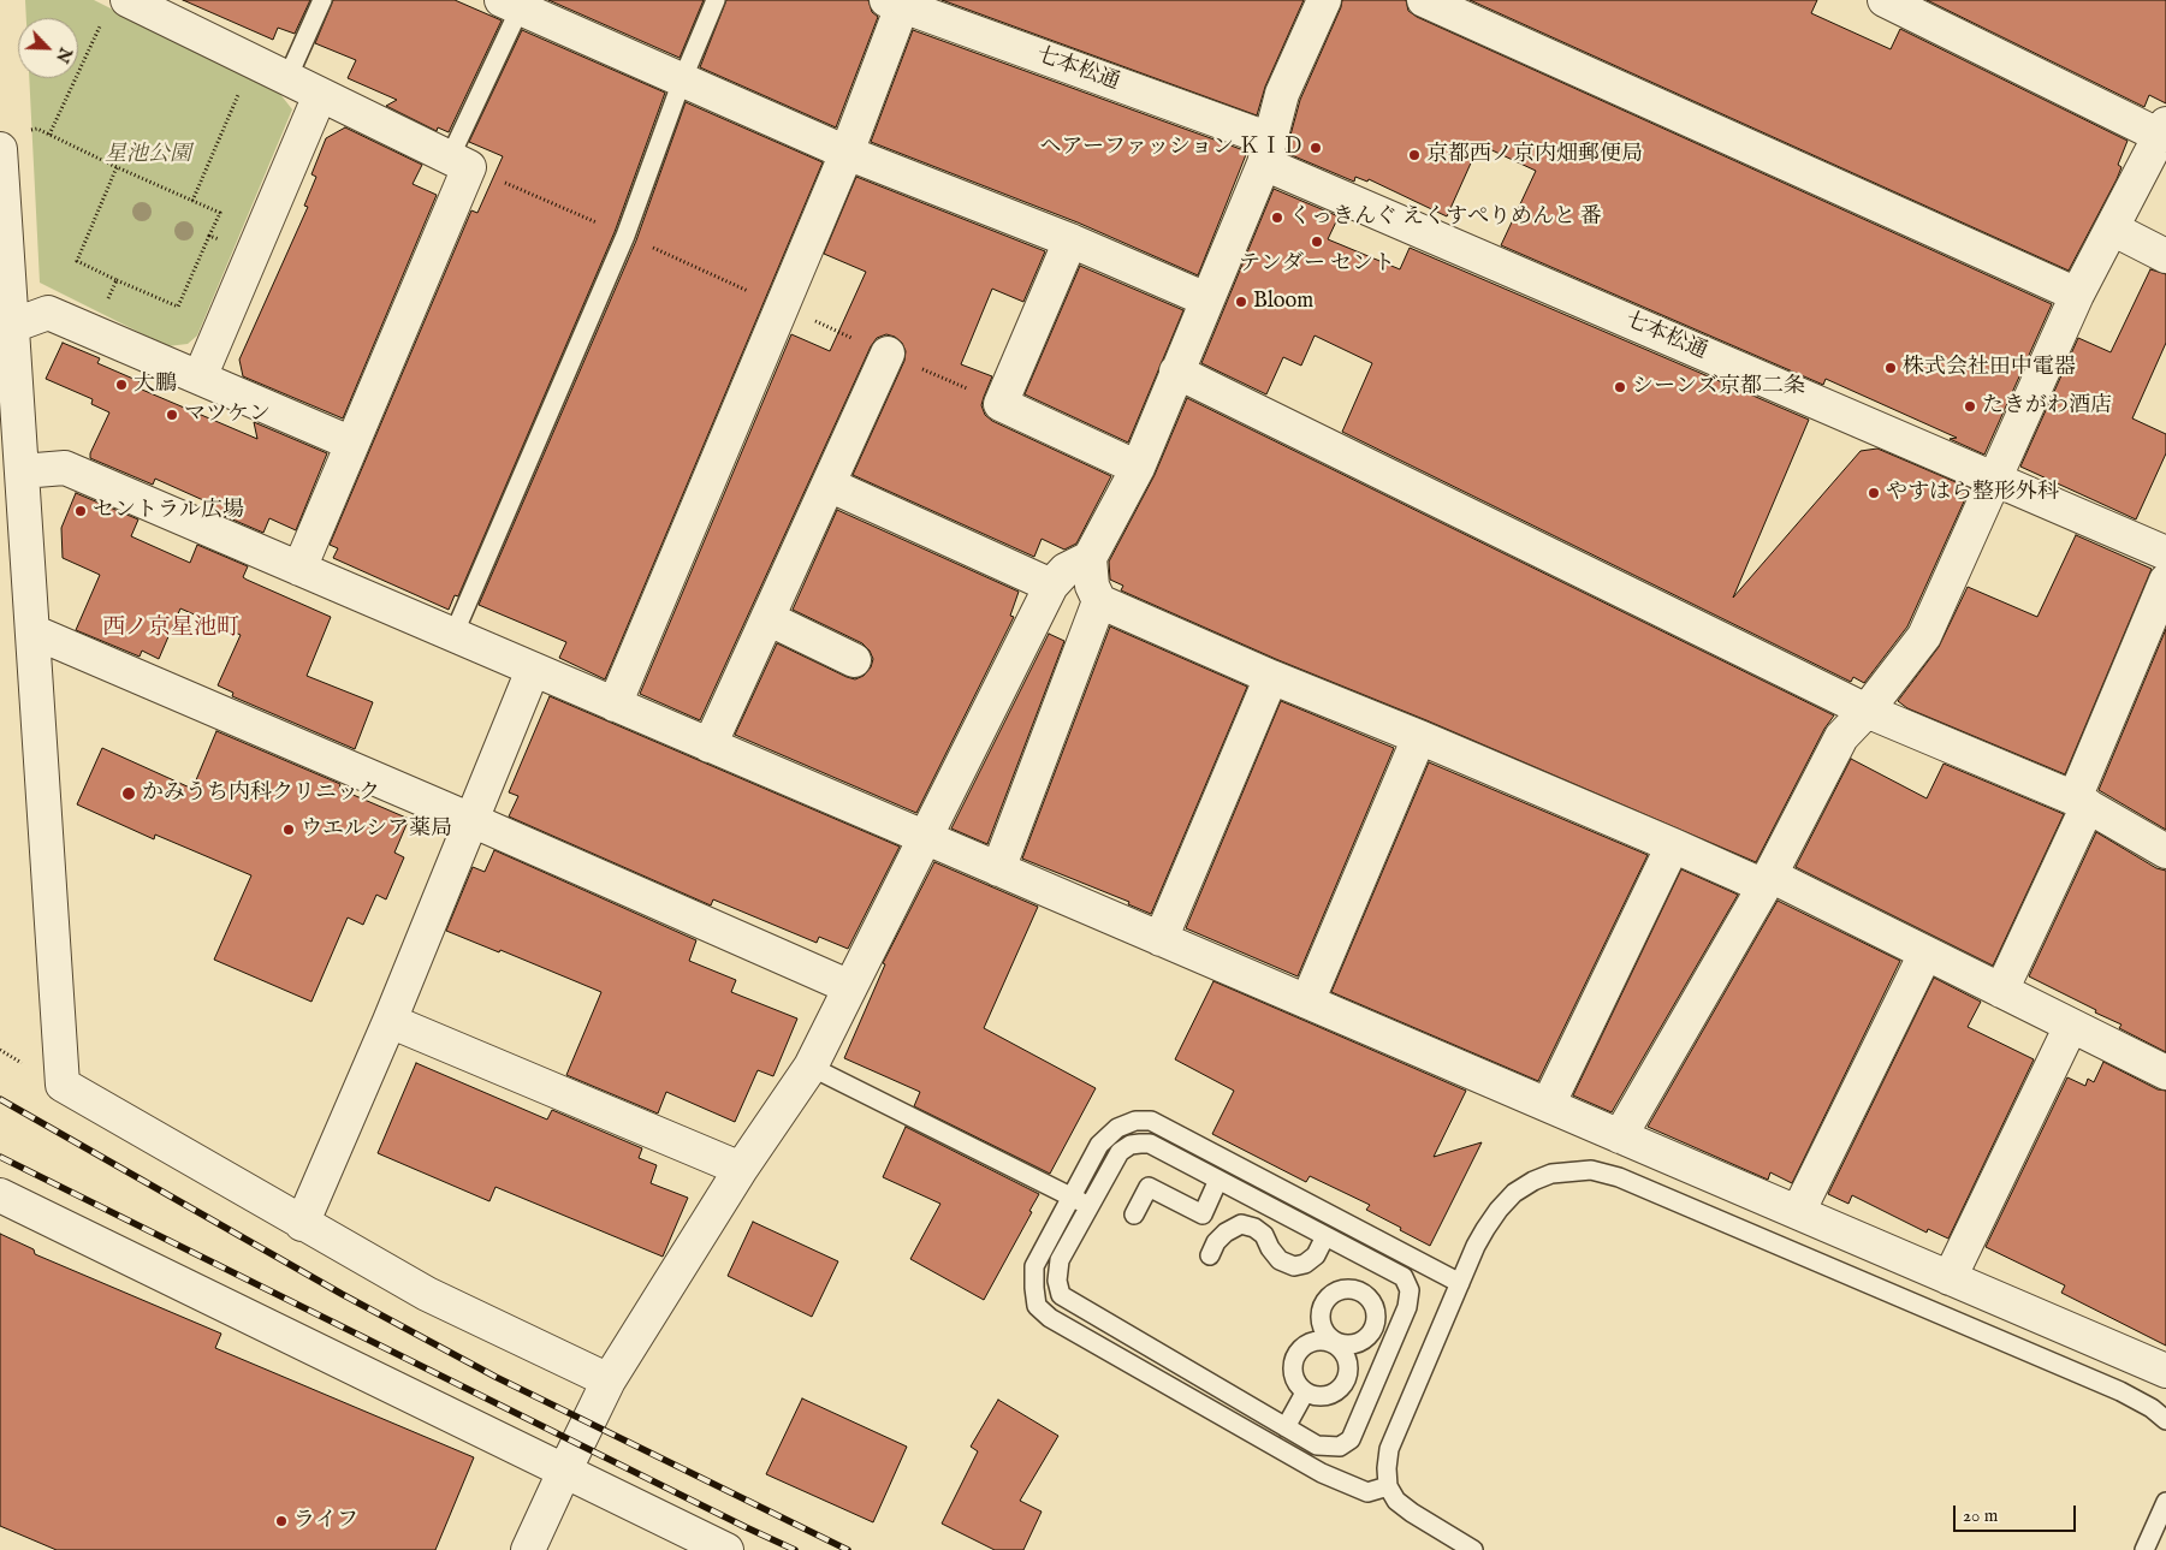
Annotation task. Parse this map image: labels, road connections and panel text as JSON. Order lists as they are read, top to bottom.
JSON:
{
  "streets": {
    "street": ["七本松通"]
  },
  "districts": ["西ノ京星池町"],
  "parks": ["星池公園"],
  "places": [
    "ヘアーファッション ＫＩＤ",
    "京都西ノ京内畑郵便局",
    "くっきんぐ えくすぺりめんと 番",
    "テンダー セント",
    "Bloom",
    "株式会社田中電器",
    "大鵬",
    "シーンズ京都二条",
    "たきがわ酒店",
    "マツケン",
    "やすはら整形外科",
    "セントラル広場",
    "かみうち内科クリニック",
    "ウエルシア薬局",
    "ライフ"
  ],
  "scale_bar": "20 m",
  "north": "bottom right"
}
